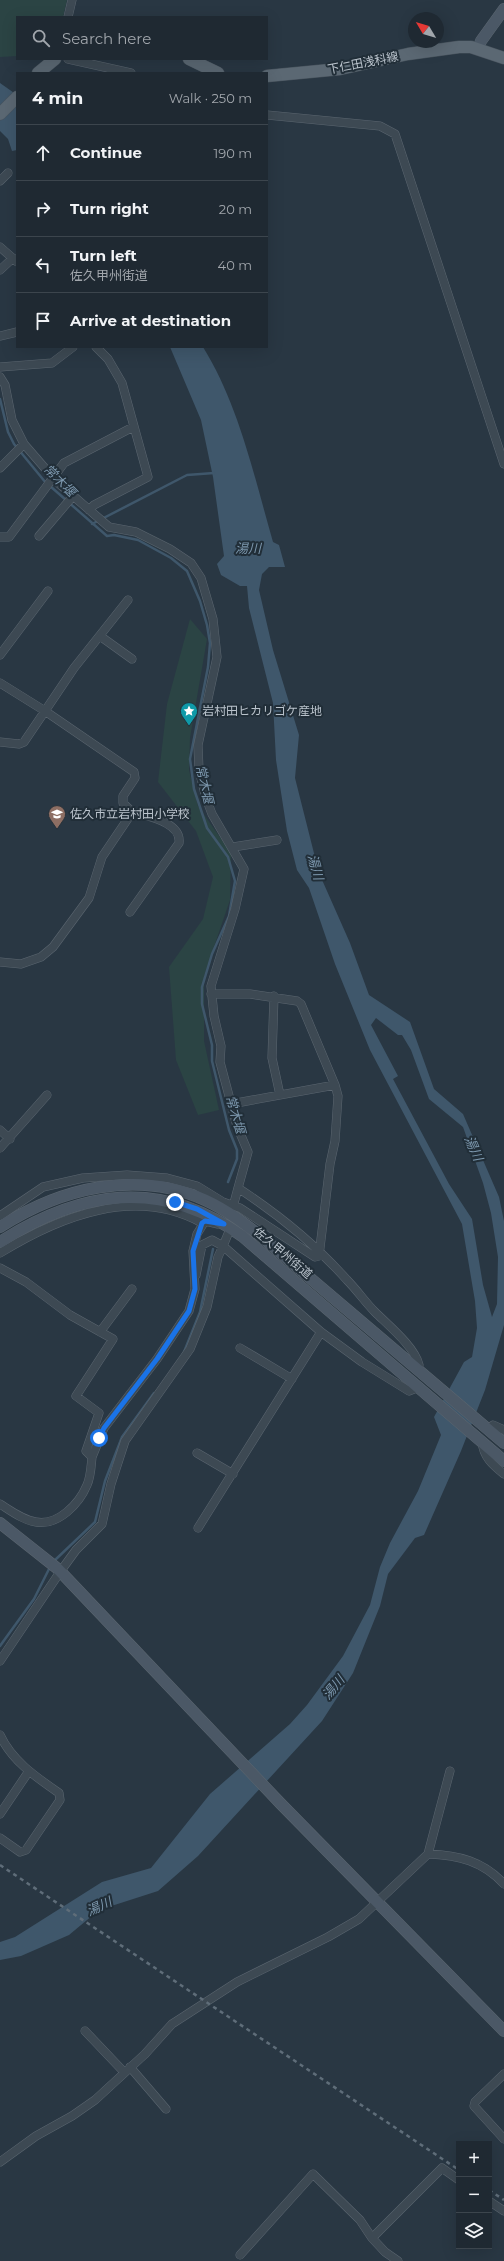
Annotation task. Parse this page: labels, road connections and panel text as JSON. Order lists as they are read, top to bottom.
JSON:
{
  "streets": {
    "main road": ["下仁田浅科線", "佐久甲州街道"]
  },
  "water": ["常木堰", "湯川"],
  "places": {
    "place": ["岩村田ヒカリゴケ産地"],
    "school or university": ["佐久市立岩村田小学校"]
  },
  "north": "top left",
  "page": {
    "search": "Search here",
    "heading": ["4 min", "Walk · 250 m"],
    "list": [
      ["Continue", "190 m"],
      ["Turn right", "20 m"],
      ["Turn left", "佐久甲州街道", "40 m"],
      "Arrive at destination"
    ],
    "map_buttons": ["+", "−"]
  }
}
